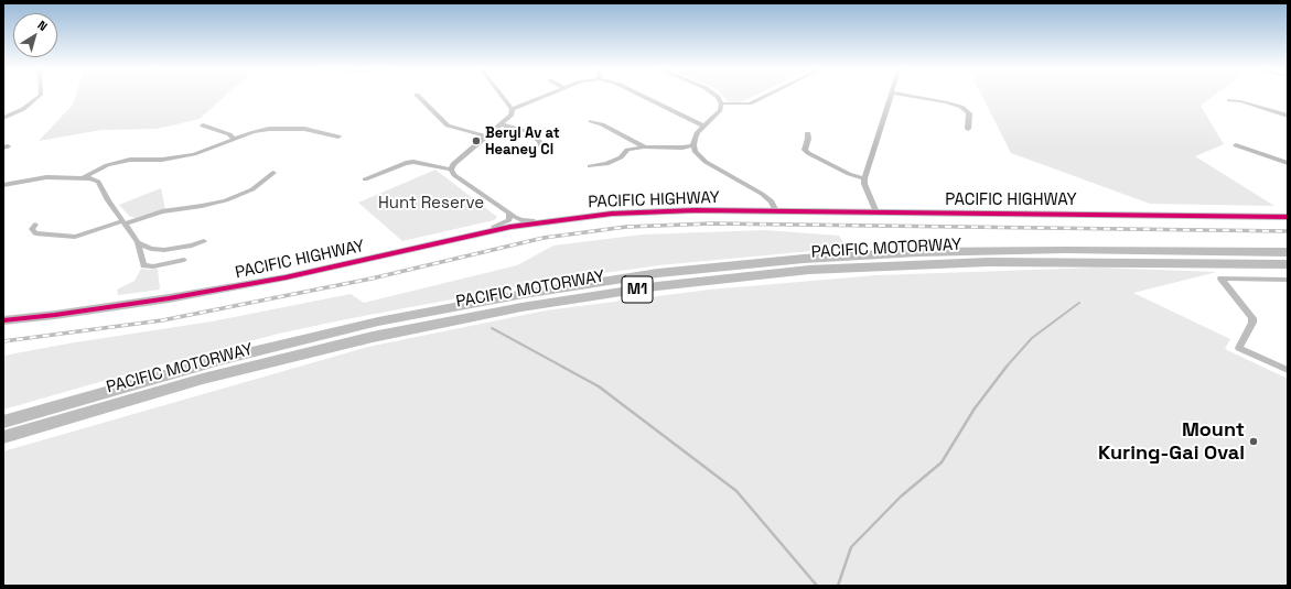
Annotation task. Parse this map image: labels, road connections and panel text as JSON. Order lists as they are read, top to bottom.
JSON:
{
  "streets": {
    "highway": ["PACIFIC MOTORWAY", "M1"],
    "main road": ["PACIFIC HIGHWAY"]
  },
  "parks": ["Hunt Reserve"],
  "places": ["Beryl Av at Heaney Cl", "Mount Kuring-Gai Oval"],
  "north": "top right"
}
